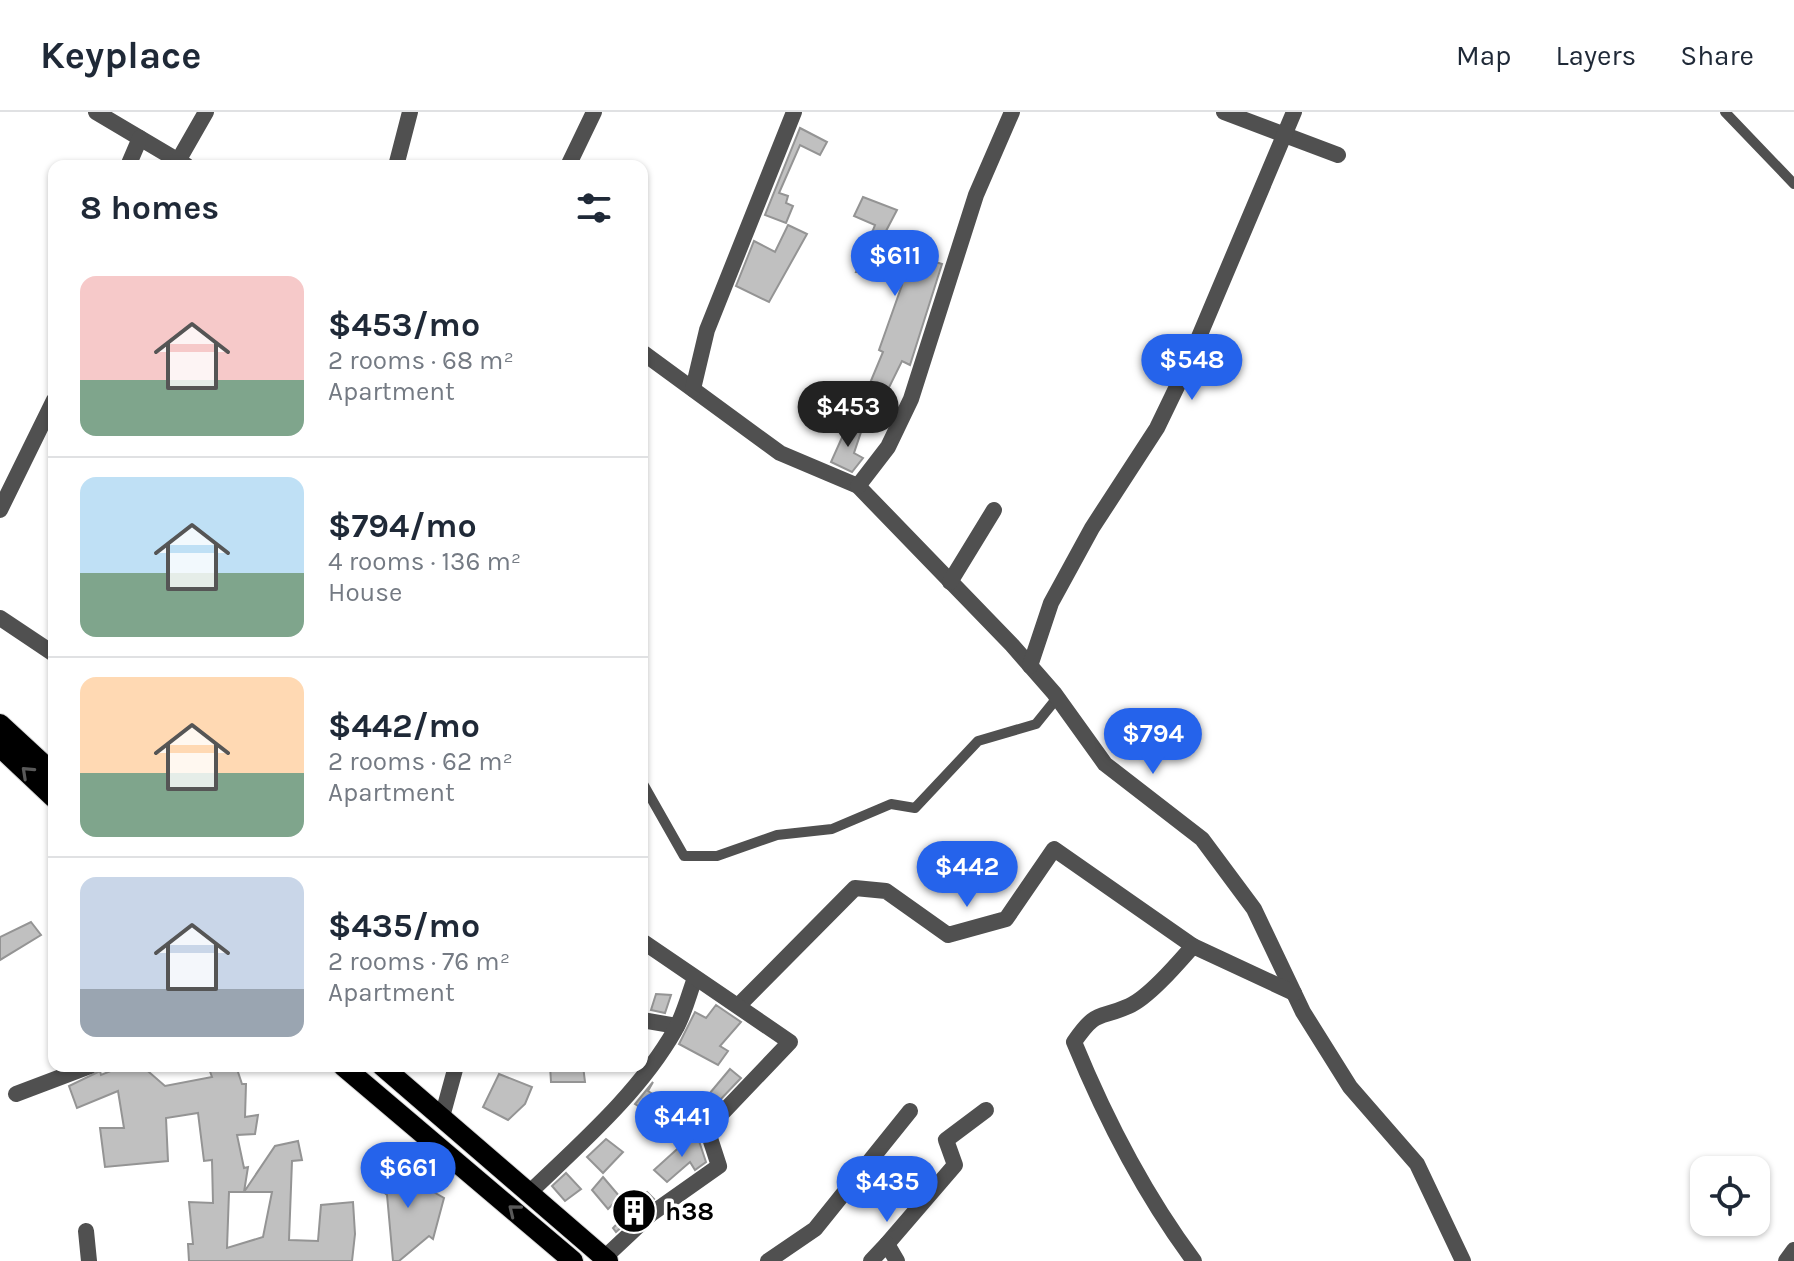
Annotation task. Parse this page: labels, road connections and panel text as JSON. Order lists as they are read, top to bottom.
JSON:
{
  "places": {
    "building": ["h38"]
  },
  "page": {
    "header": "Keyplace",
    "nav": ["Map", "Layers", "Share"],
    "heading": "8 homes",
    "price": [
      "$611",
      "$548",
      "$453",
      "$794",
      "$442",
      "$441",
      "$661",
      "$435"
    ],
    "list": [
      {
        "name": "$453/mo",
        "note": "2 rooms · 68 m² · Apartment"
      },
      {
        "name": "$794/mo",
        "note": "4 rooms · 136 m² · House"
      },
      {
        "name": "$442/mo",
        "note": "2 rooms · 62 m² · Apartment"
      },
      {
        "name": "$435/mo",
        "note": "2 rooms · 76 m² · Apartment"
      }
    ]
  }
}
